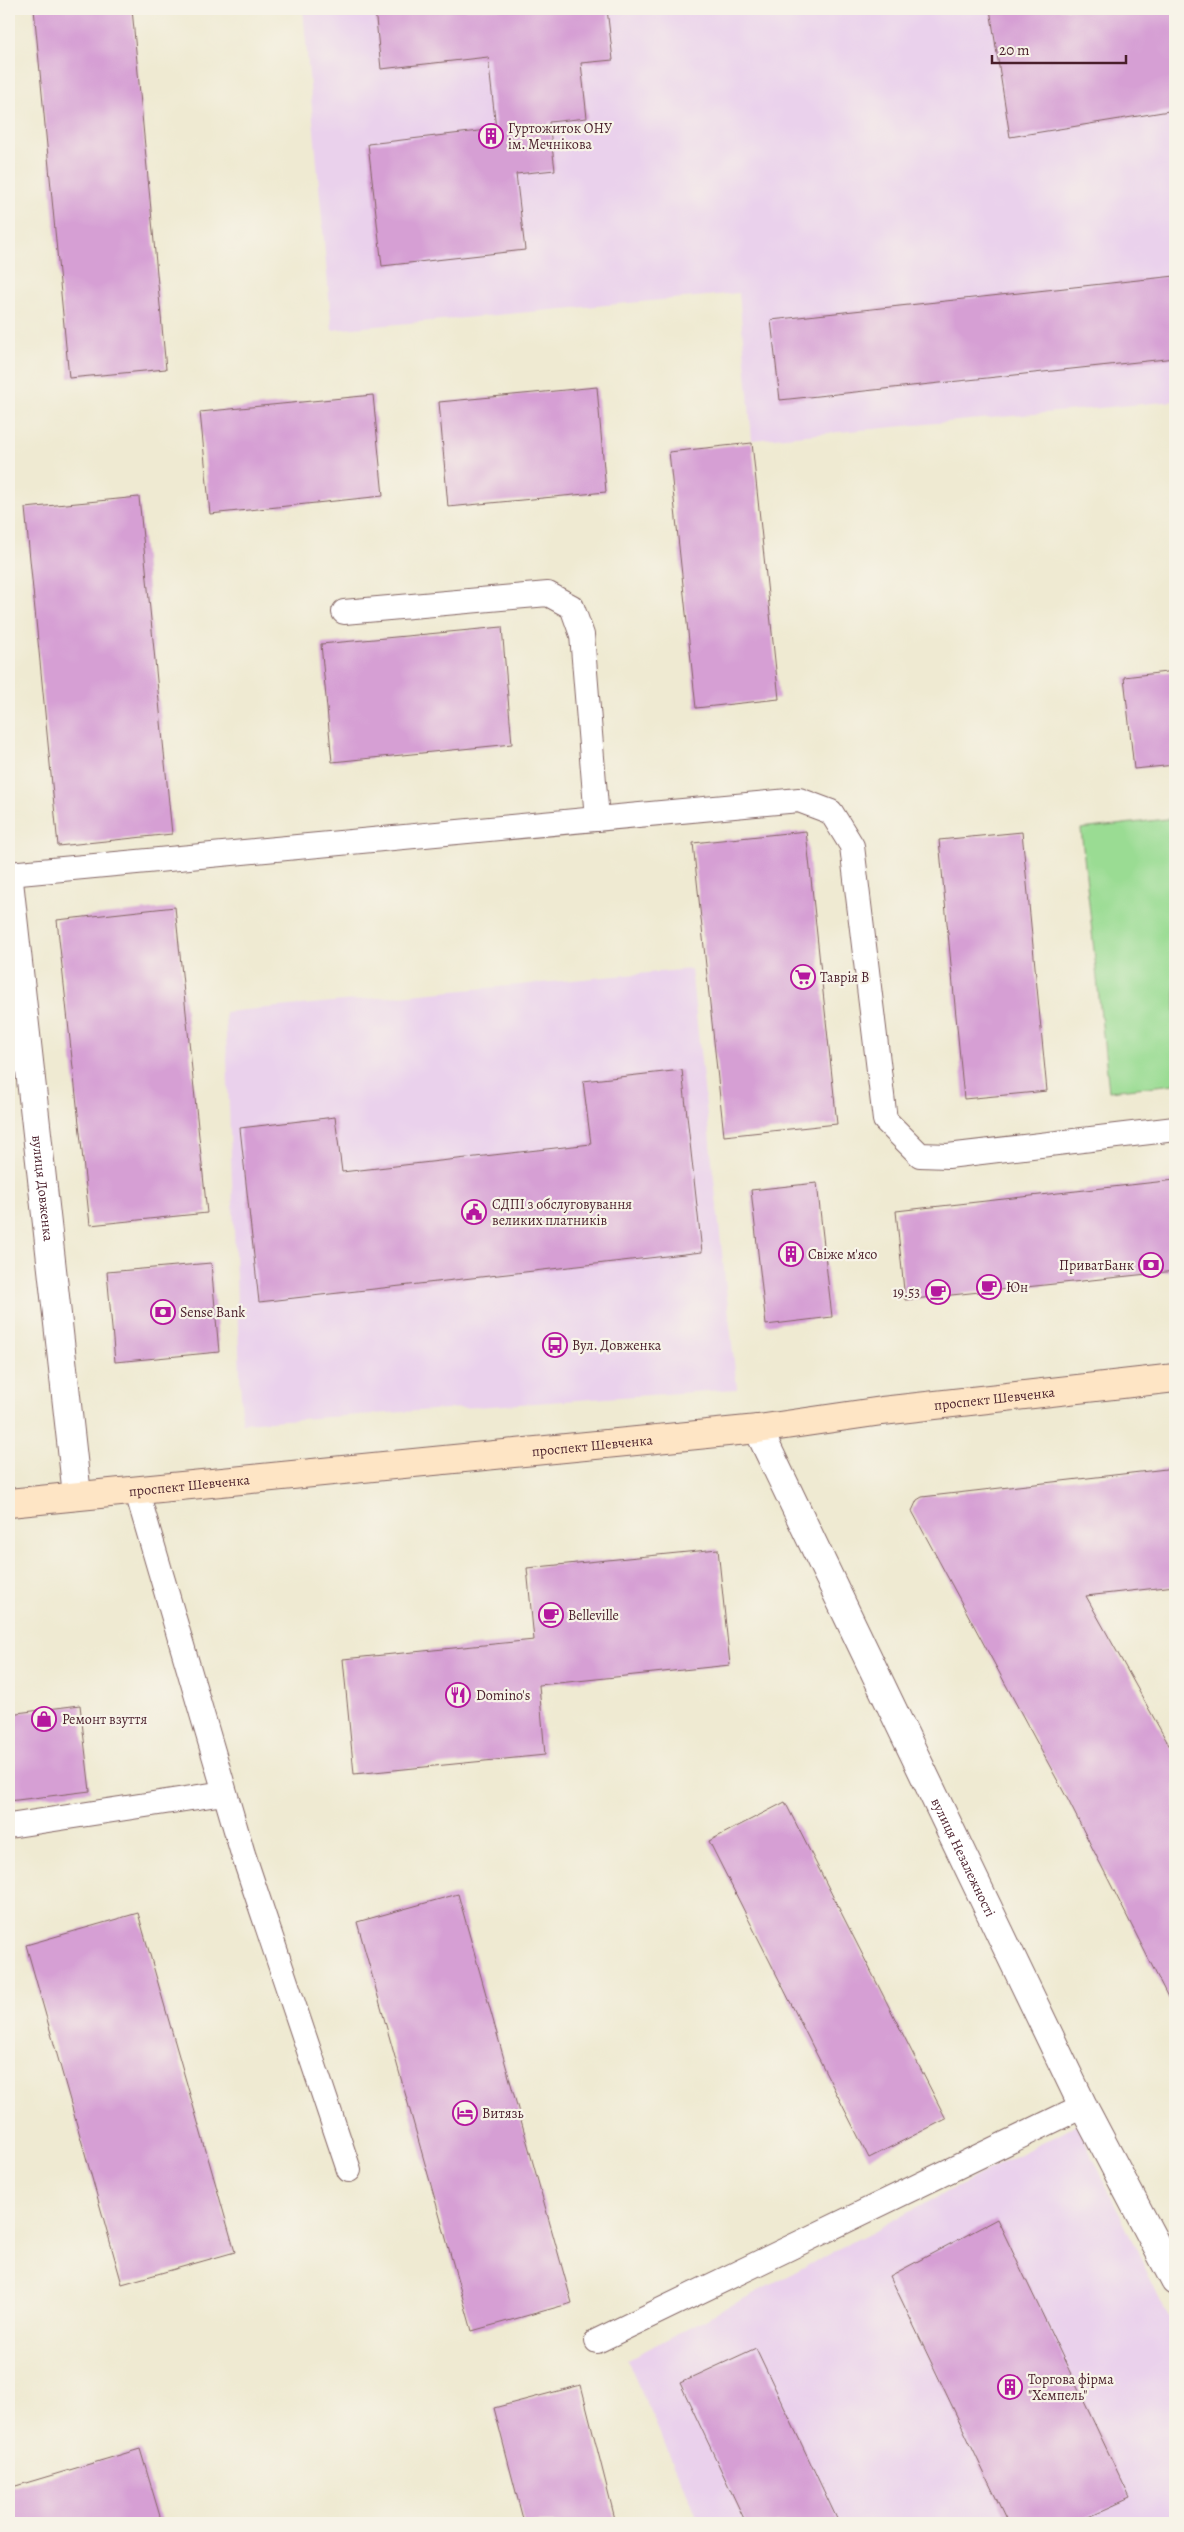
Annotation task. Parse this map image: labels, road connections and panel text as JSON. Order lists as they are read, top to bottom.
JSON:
{
  "streets": {
    "main road": ["проспект Шевченка"],
    "street": ["вулиця Довженка", "вулиця Незалежності"]
  },
  "crossings": [
    ["вулиця Довженка", "проспект Шевченка"],
    ["проспект Шевченка", "вулиця Незалежності"]
  ],
  "places": {
    "building": ["Гуртожиток ОНУ ім. Мечнікова", "Свіже м'ясо", "Торгова фірма \"Хемпель\""],
    "supermarket": ["Таврія В"],
    "public building": ["СДПІ з обслуговування великих платників"],
    "bank": ["ПриватБанк", "Sense Bank"],
    "cafe": ["Юн", "19.53", "Belleville"],
    "bus stop": ["Вул. Довженка"],
    "restaurant": ["Domino's"],
    "shop": ["Ремонт взуття"],
    "hotel": ["Витязь"]
  },
  "scale_bar": "20 m"
}
